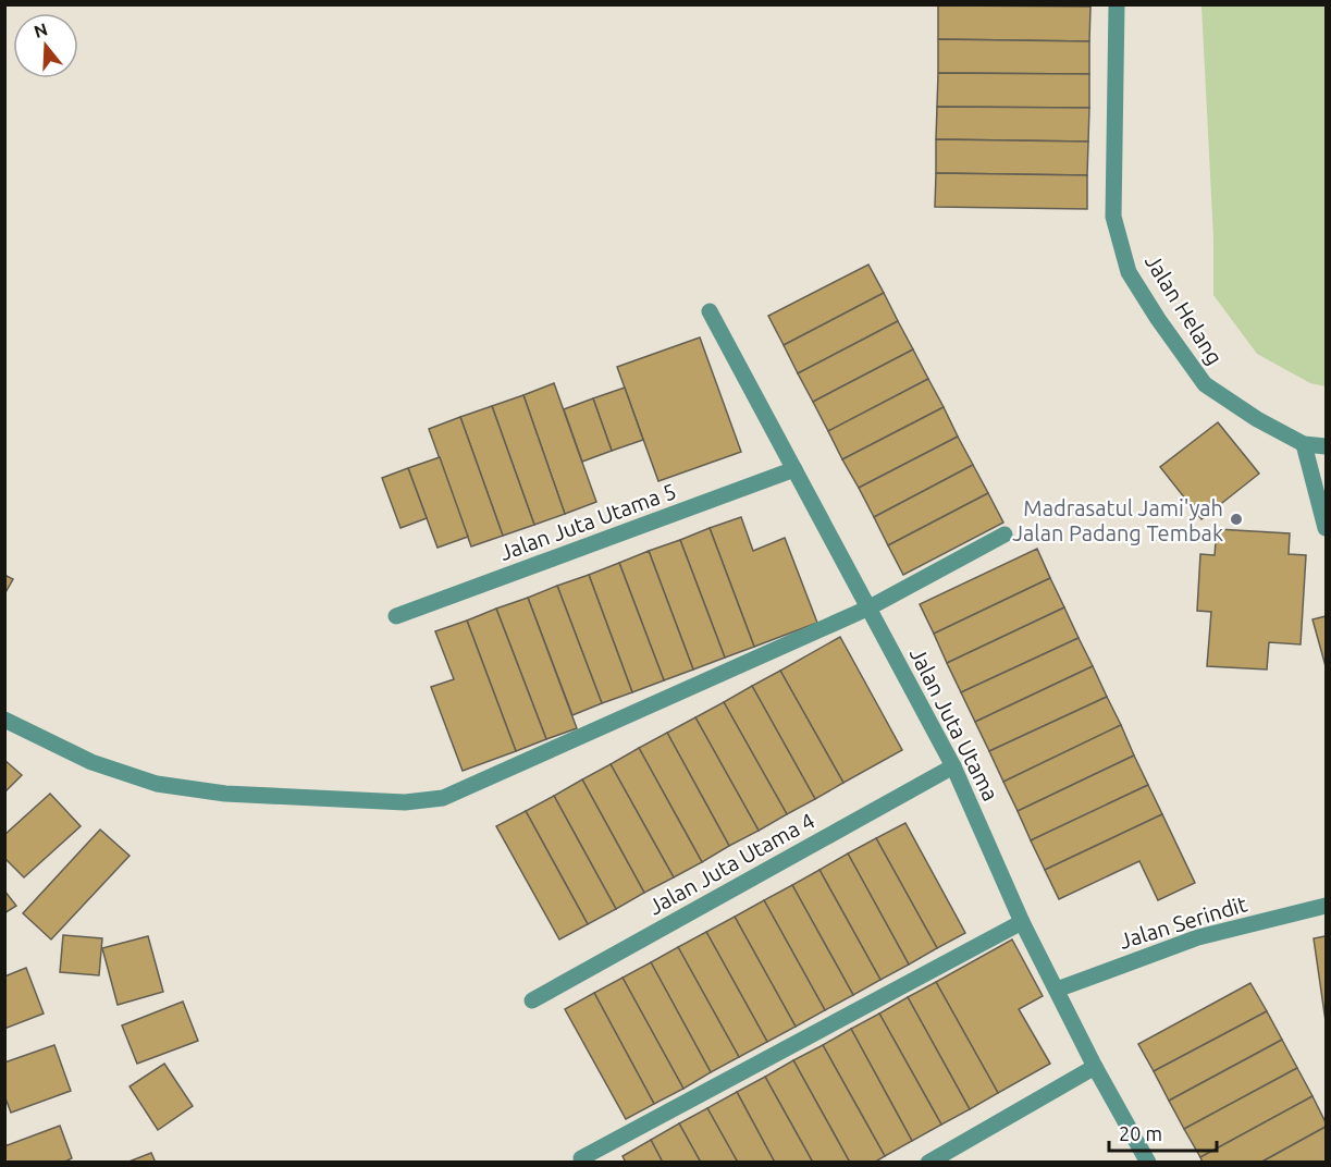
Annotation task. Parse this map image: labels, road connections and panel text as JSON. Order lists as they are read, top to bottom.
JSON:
{
  "streets": {
    "street": [
      "Jalan Helang",
      "Jalan Juta Utama 5",
      "Jalan Juta Utama",
      "Jalan Juta Utama 4",
      "Jalan Serindit"
    ]
  },
  "crossings": [
    ["Jalan Juta Utama 5", "Jalan Juta Utama"],
    ["Jalan Juta Utama", "Jalan Juta Utama 4"],
    ["Jalan Juta Utama", "Jalan Serindit"]
  ],
  "places": ["Madrasatul Jami'yah Jalan Padang Tembak"],
  "scale_bar": "20 m",
  "north": "top"
}
